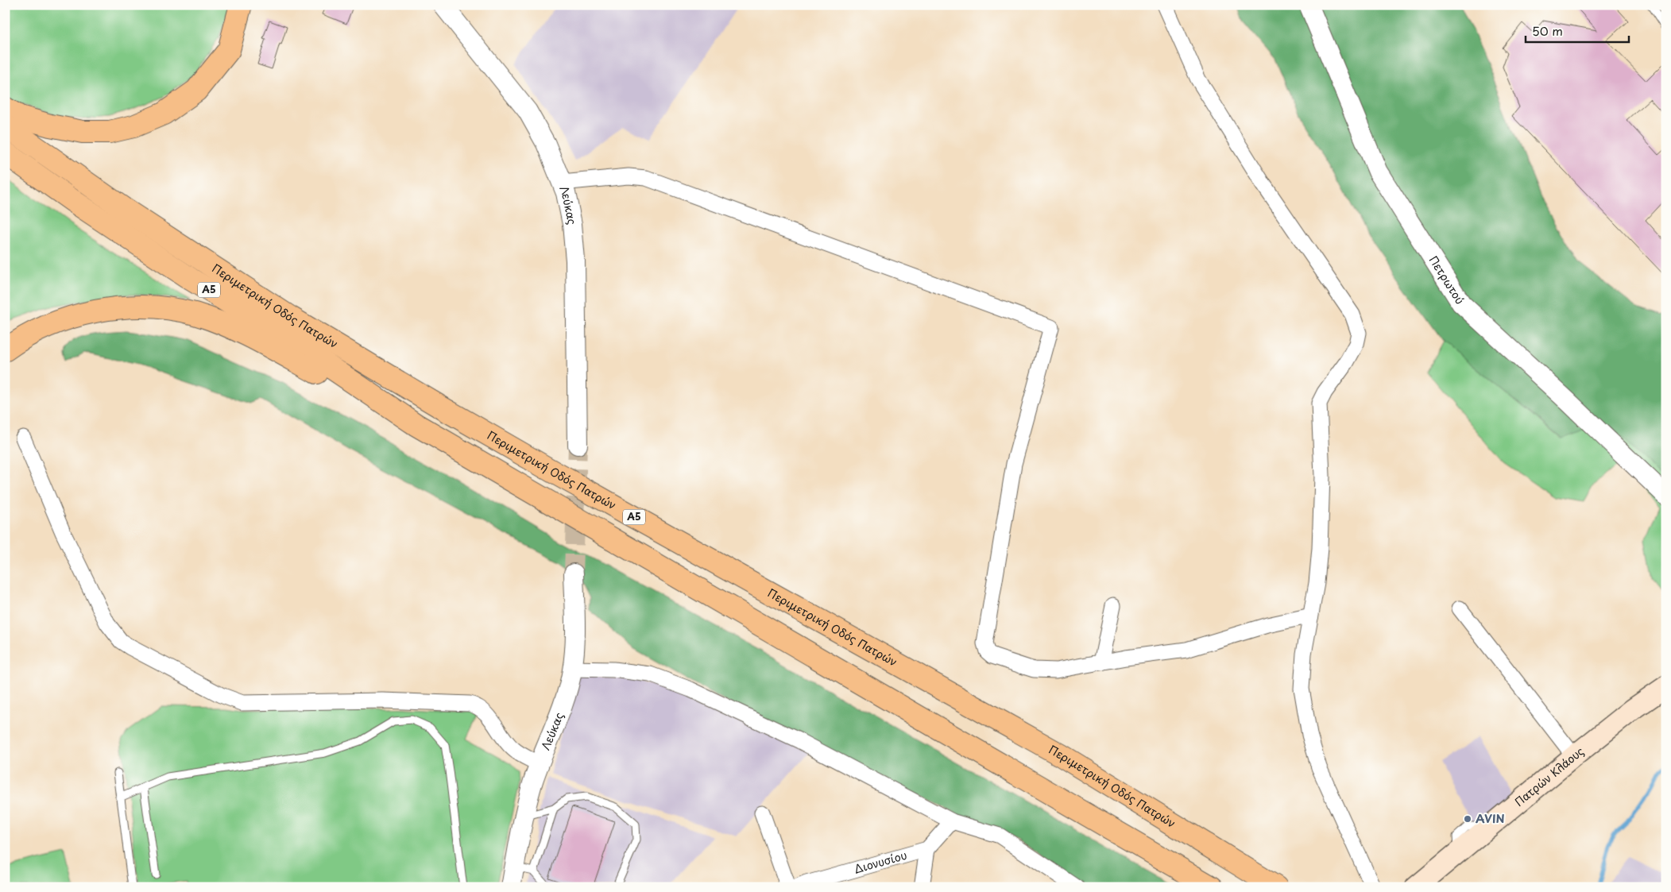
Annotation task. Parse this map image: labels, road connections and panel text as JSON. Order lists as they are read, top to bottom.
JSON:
{
  "streets": {
    "highway": ["Α5", "Περιμετρική Οδός Πατρών"],
    "main road": ["Πατρών Κλάους"],
    "street": ["Λεύκας", "Πετρωτού", "Διονυσίου"]
  },
  "places": ["AVIN"],
  "scale_bar": "50 m"
}
